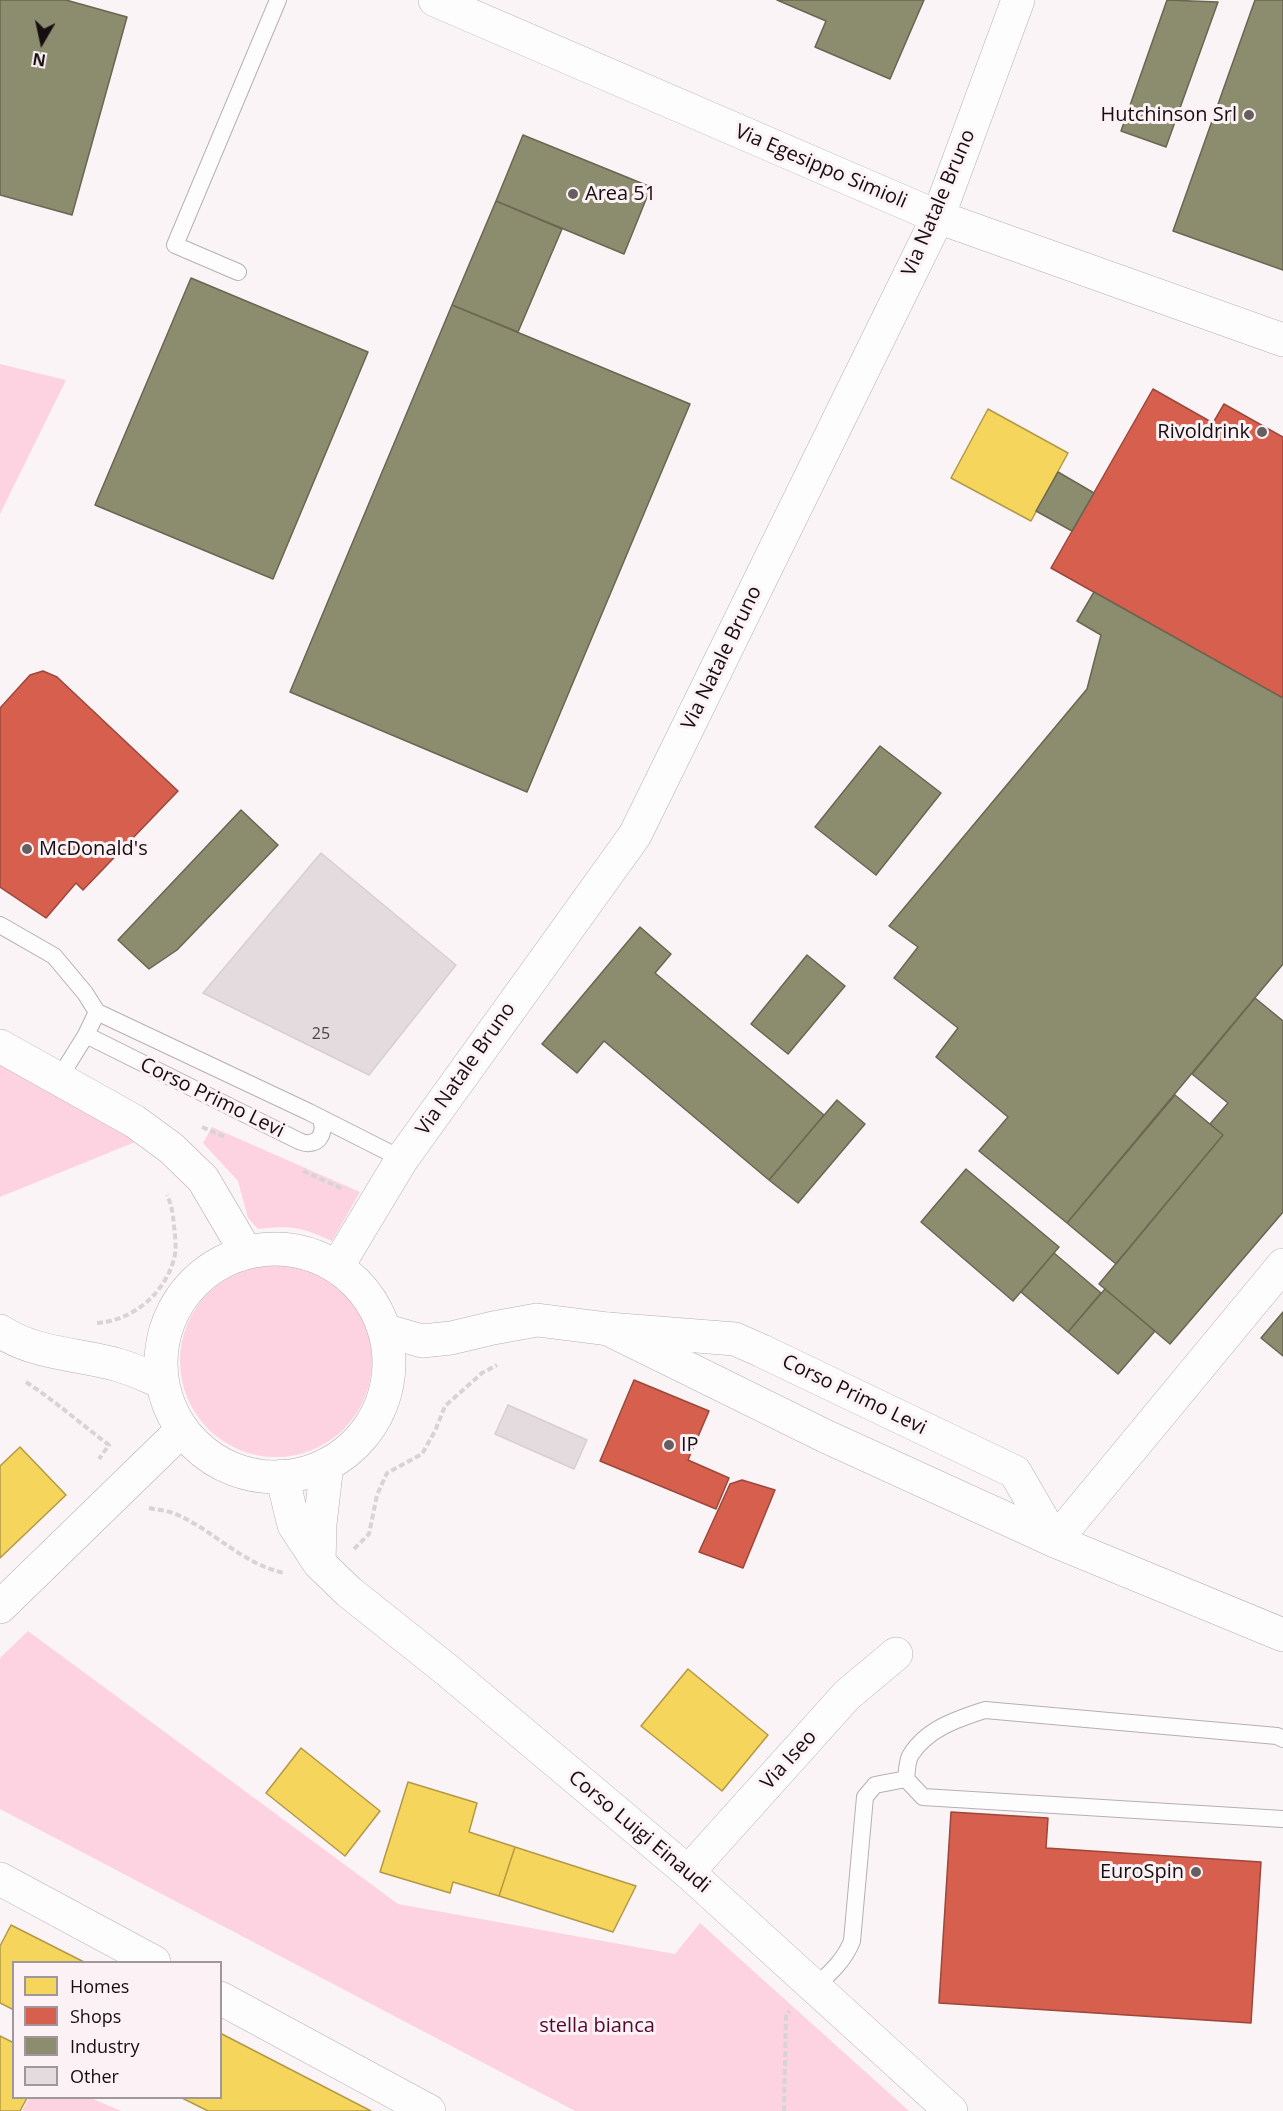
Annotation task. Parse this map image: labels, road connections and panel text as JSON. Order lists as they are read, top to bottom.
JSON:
{
  "streets": {
    "street": [
      "Via Egesippo Simioli",
      "Via Natale Bruno",
      "Corso Primo Levi",
      "Via Iseo",
      "Corso Luigi Einaudi"
    ]
  },
  "crossings": [
    ["Via Egesippo Simioli", "Via Natale Bruno"],
    ["Via Natale Bruno", "Corso Primo Levi"],
    ["Via Iseo", "Corso Luigi Einaudi"]
  ],
  "parks": ["stella bianca"],
  "places": [
    "Hutchinson Srl",
    "Area 51",
    "Rivoldrink",
    "McDonald's",
    "IP",
    "EuroSpin"
  ],
  "house_numbers": ["25"],
  "legend": [
    "Homes",
    "Shops",
    "Industry",
    "Other"
  ],
  "north": "bottom"
}
